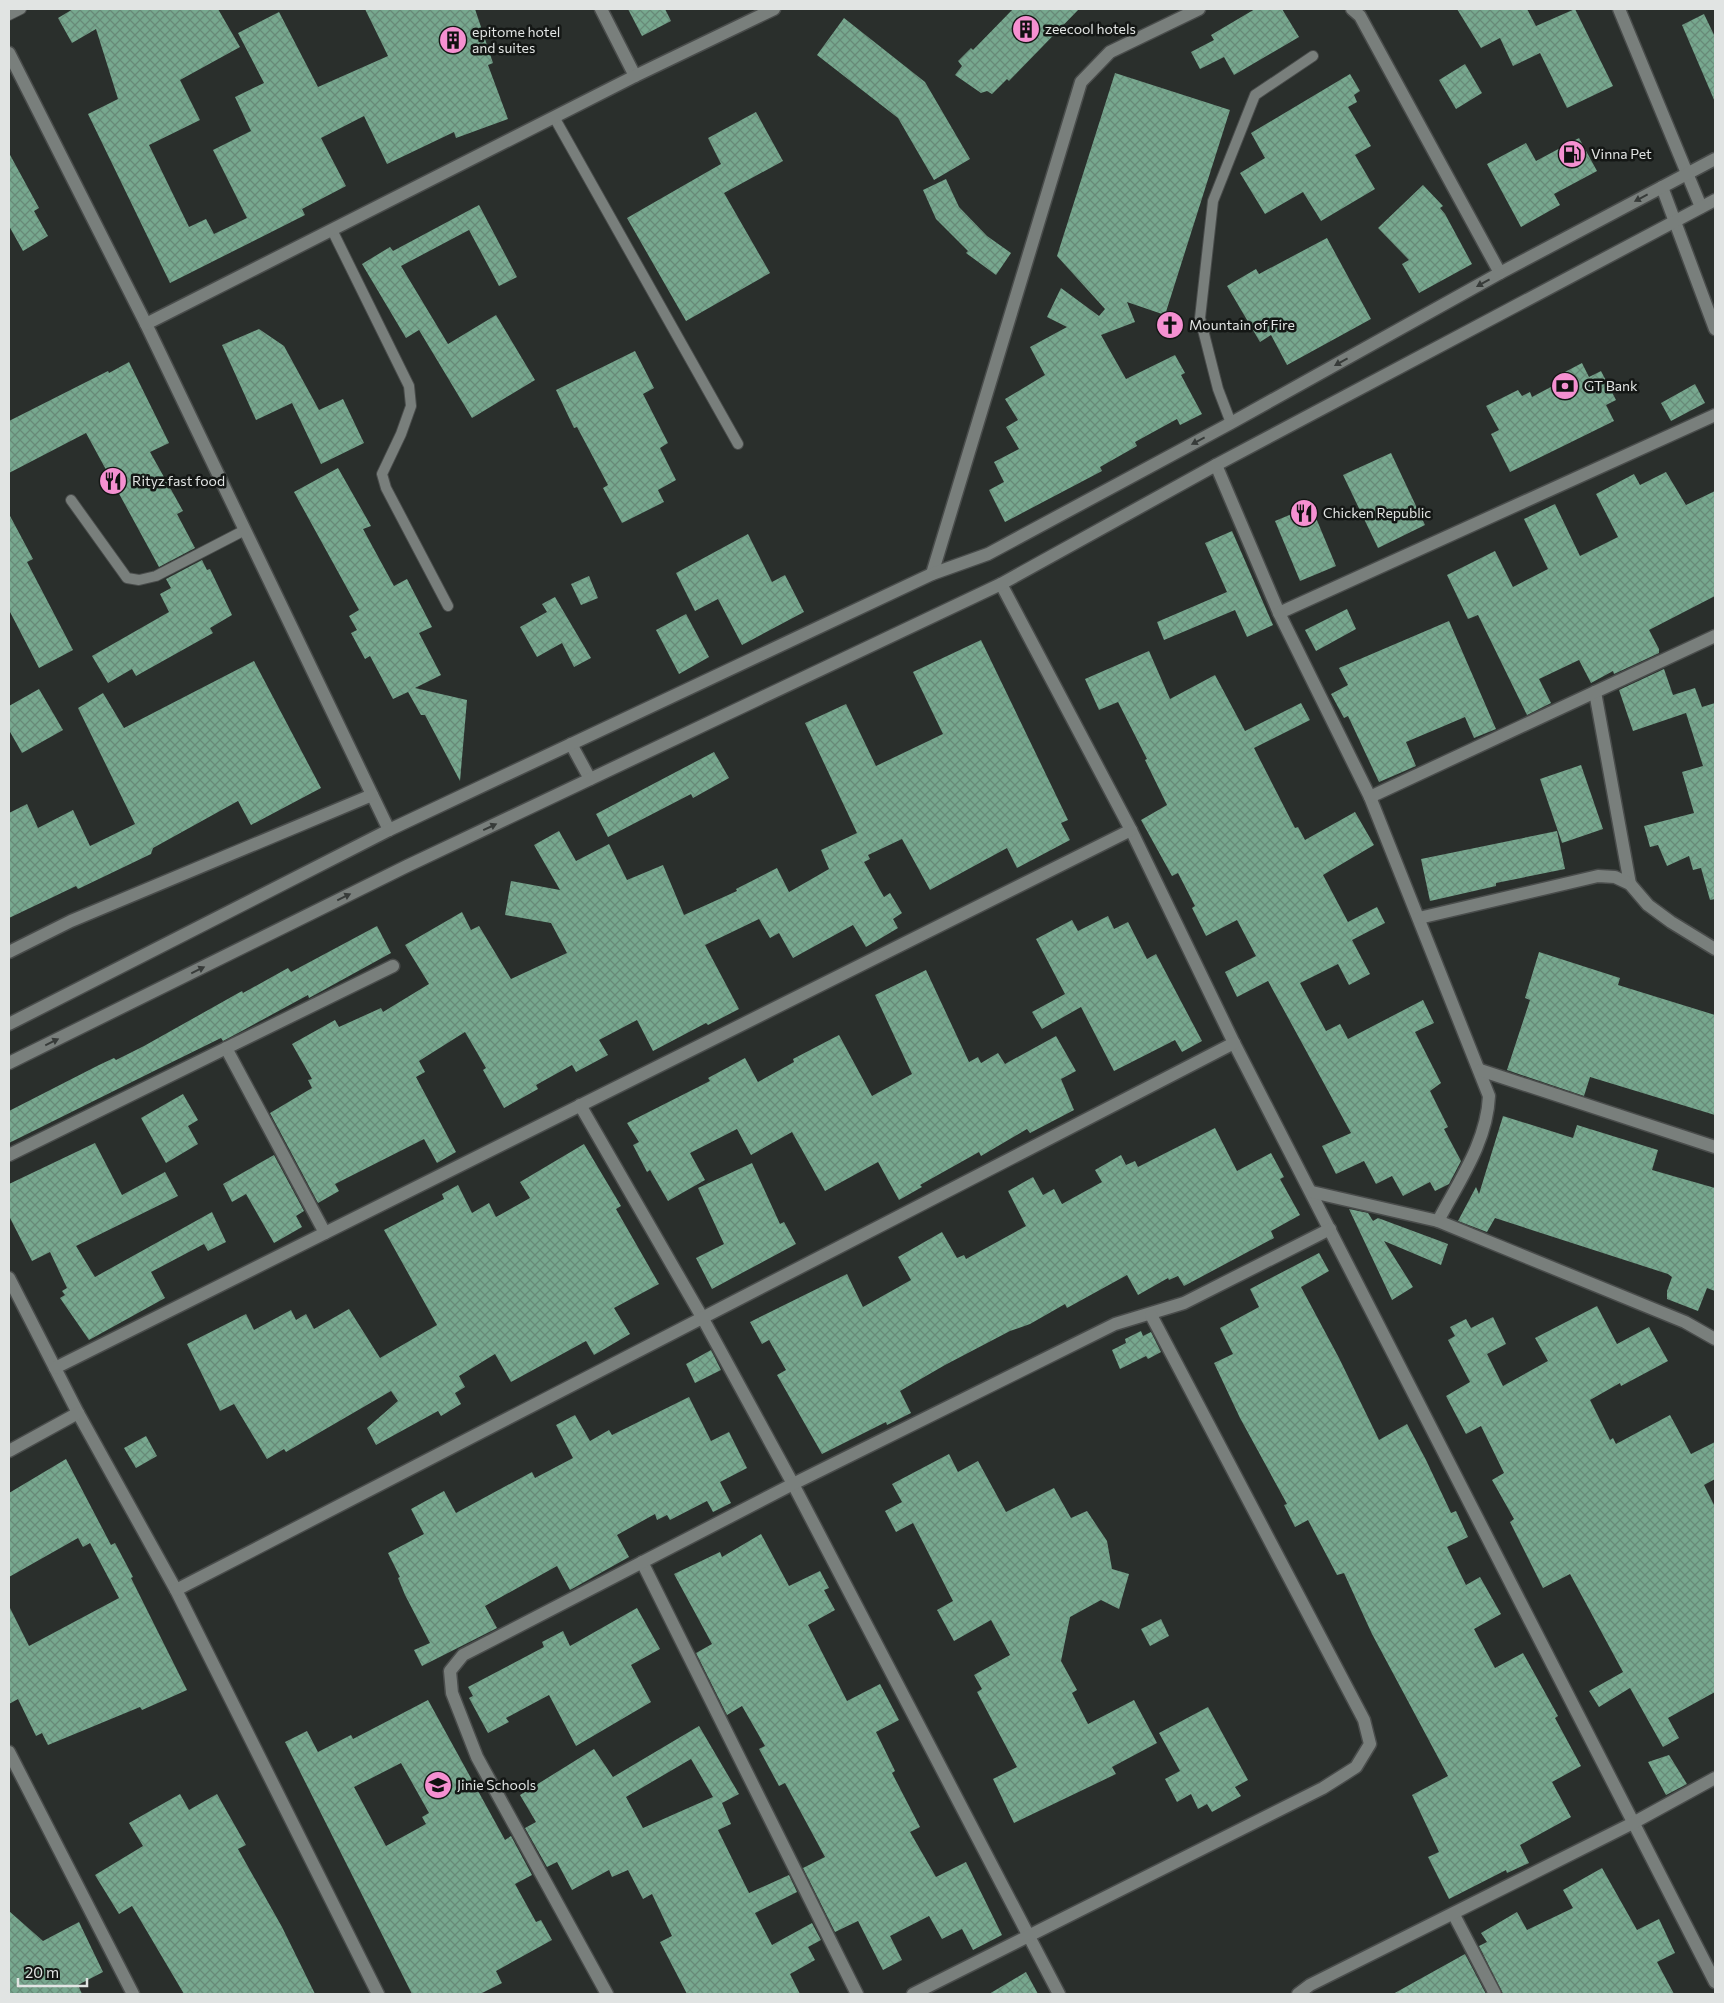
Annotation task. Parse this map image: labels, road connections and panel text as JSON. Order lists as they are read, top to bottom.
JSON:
{
  "places": {
    "building": ["zeecool hotels", "epitome hotel and suites"],
    "fuel station": ["Vinna Pet"],
    "church": ["Mountain of Fire"],
    "bank": ["GT Bank"],
    "restaurant": ["Rityz fast food", "Chicken Republic"],
    "school or university": ["Jinie Schools"]
  },
  "scale_bar": "20 m"
}
